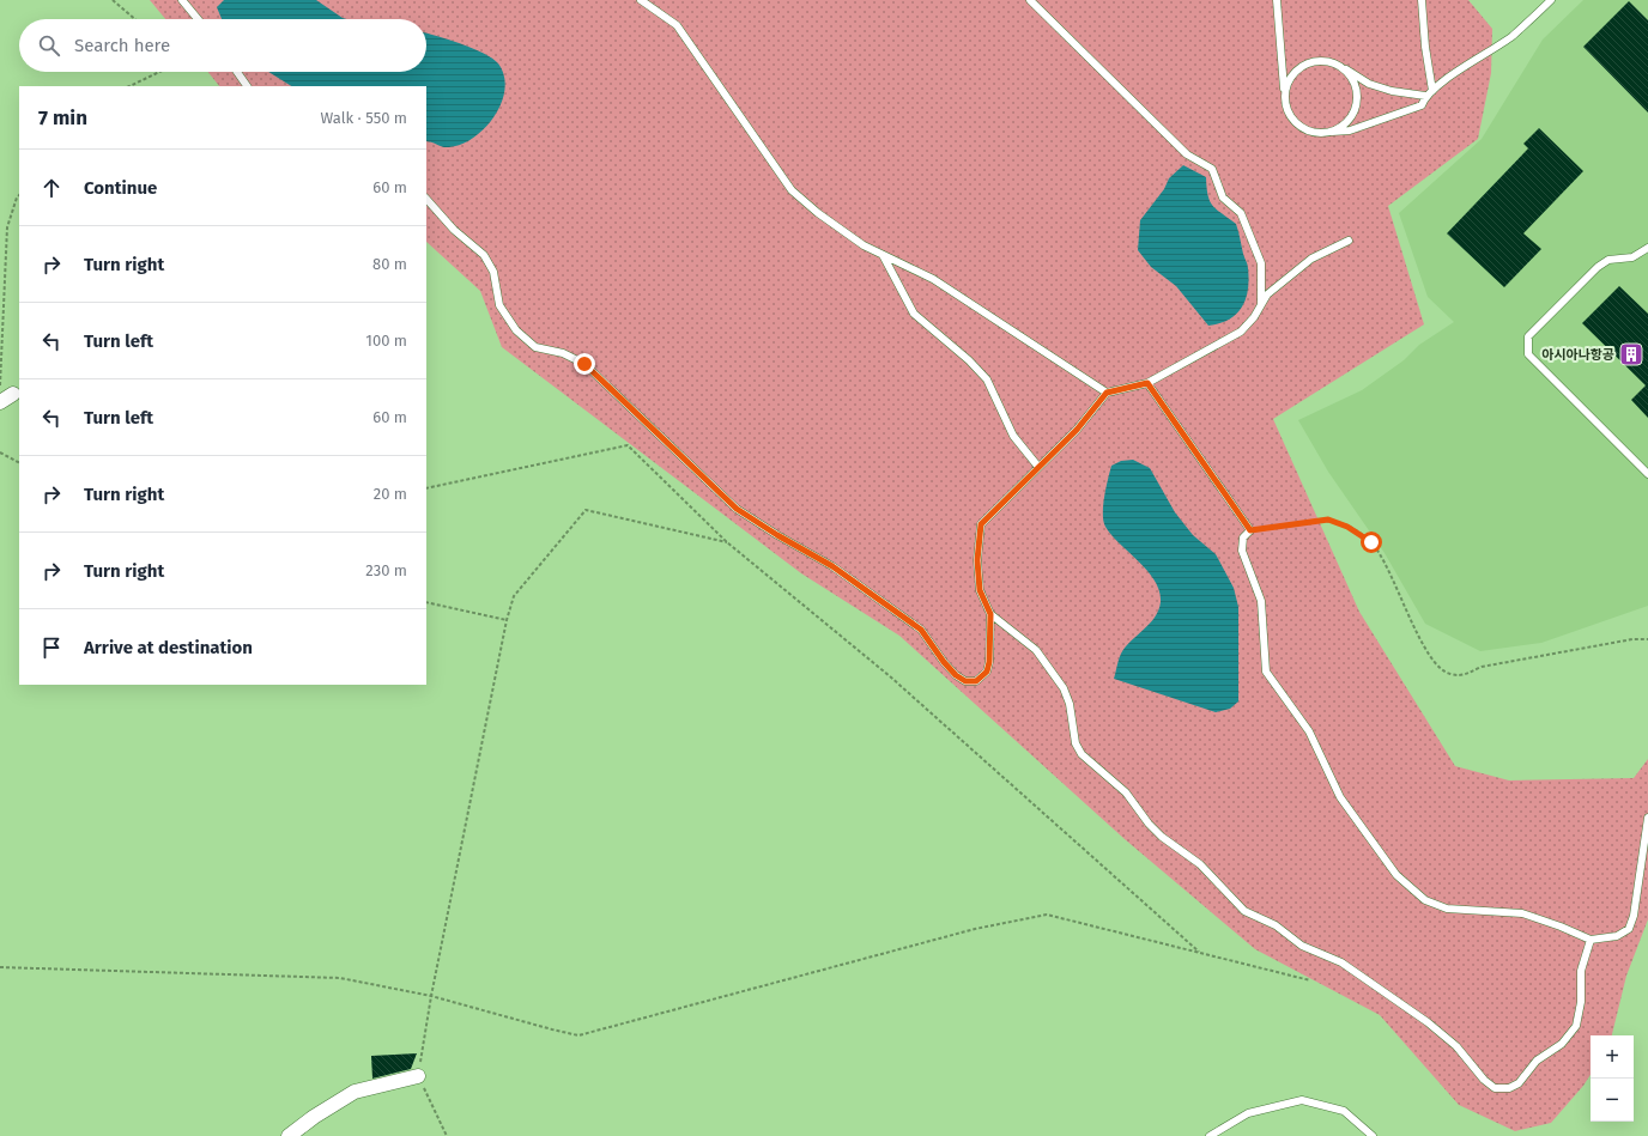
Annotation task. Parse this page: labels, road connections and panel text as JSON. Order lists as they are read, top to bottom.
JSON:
{
  "places": {
    "building": ["아시아나항공"]
  },
  "page": {
    "search": "Search here",
    "heading": ["7 min", "Walk · 550 m"],
    "list": [
      ["Continue", "60 m"],
      ["Turn right", "80 m"],
      ["Turn left", "100 m"],
      ["Turn left", "60 m"],
      ["Turn right", "20 m"],
      ["Turn right", "230 m"],
      "Arrive at destination"
    ],
    "map_buttons": ["+", "−"]
  }
}
